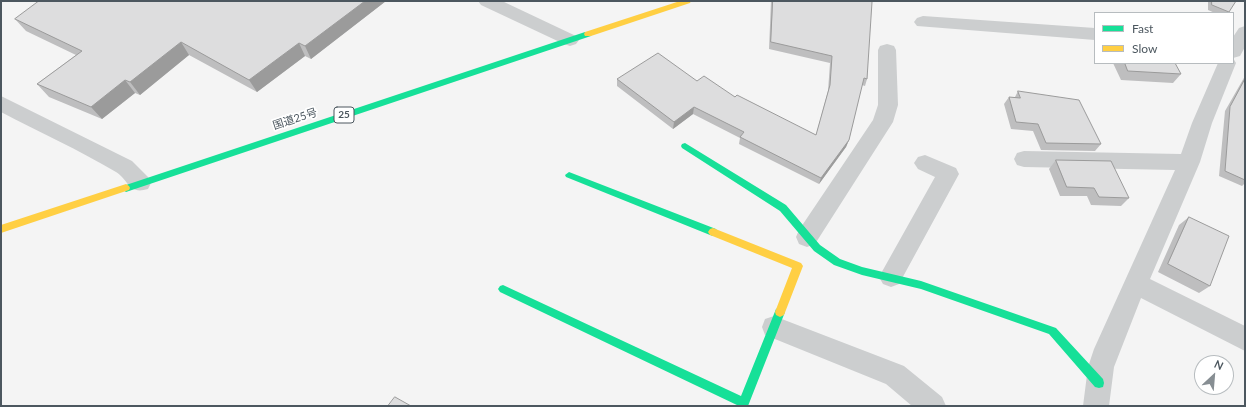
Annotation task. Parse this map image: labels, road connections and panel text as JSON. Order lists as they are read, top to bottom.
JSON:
{
  "streets": {
    "main road": ["25", "国道25号"]
  },
  "legend": ["Fast", "Slow"],
  "north": "top right"
}
